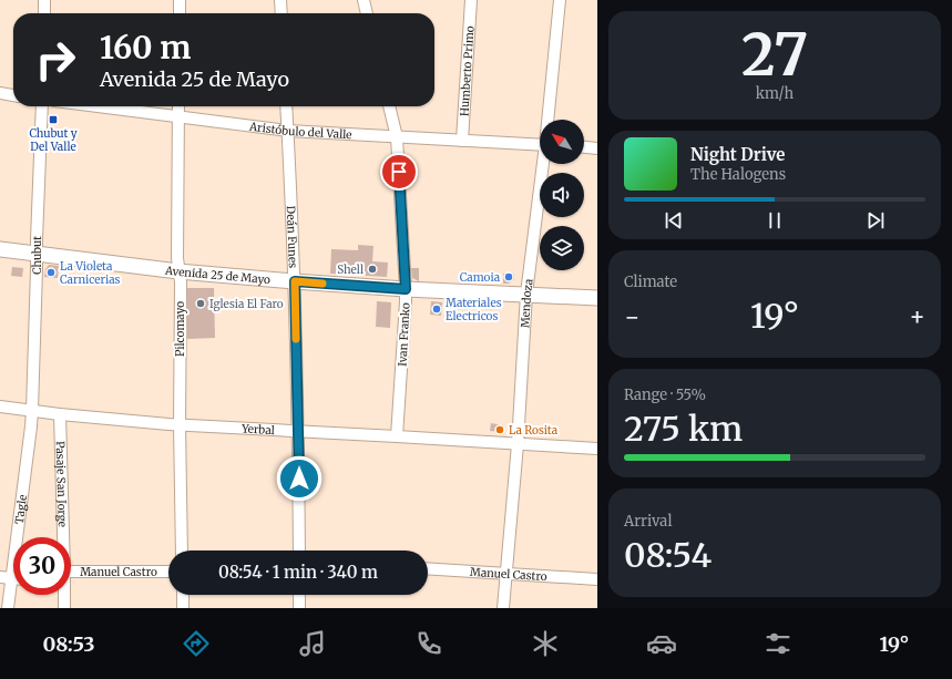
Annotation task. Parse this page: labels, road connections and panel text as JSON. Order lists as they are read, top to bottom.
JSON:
{
  "streets": {
    "main road": ["Avenida 25 de Mayo"],
    "street": [
      "Humberto Primo",
      "Aristóbulo del Valle",
      "Deán Funes",
      "Chubut",
      "Mendoza",
      "Pilcomayo",
      "Ivan Franko",
      "Yerbal",
      "Pasaje San Jorge",
      "Tagle",
      "Manuel Castro"
    ]
  },
  "crossings": [
    ["Humberto Primo", "Aristóbulo del Valle"],
    ["Aristóbulo del Valle", "Deán Funes"],
    ["Aristóbulo del Valle", "Pilcomayo"],
    ["Aristóbulo del Valle", "Ivan Franko"],
    ["Deán Funes", "Avenida 25 de Mayo"],
    ["Deán Funes", "Yerbal"],
    ["Chubut", "Avenida 25 de Mayo"],
    ["Chubut", "Yerbal"],
    ["Chubut", "Tagle"],
    ["Avenida 25 de Mayo", "Mendoza"],
    ["Avenida 25 de Mayo", "Pilcomayo"],
    ["Avenida 25 de Mayo", "Ivan Franko"],
    ["Mendoza", "Yerbal"],
    ["Mendoza", "Manuel Castro"],
    ["Pilcomayo", "Yerbal"],
    ["Ivan Franko", "Yerbal"],
    ["Yerbal", "Pasaje San Jorge"],
    ["Yerbal", "Tagle"]
  ],
  "places": {
    "transit": ["Chubut y Del Valle"],
    "other": [
      "Shell",
      "La Violeta Carnicerias",
      "Camoia",
      "Iglesia El Faro",
      "Materiales Electricos",
      "La Rosita"
    ]
  },
  "north": "top left",
  "page": {
    "tile": [
      ["27", "km/h"],
      "Climate",
      ["Range · 55%", "275 km"],
      ["Arrival", "08:54"]
    ],
    "turn": ["160 m", "Avenida 25 de Mayo"],
    "song": ["Night Drive", "The Halogens"],
    "heat": ["−", "19°", "+"],
    "limit": "30",
    "trip": "08:54 · 1 min · 340 m",
    "tabs": ["08:53", "19°"]
  }
}
